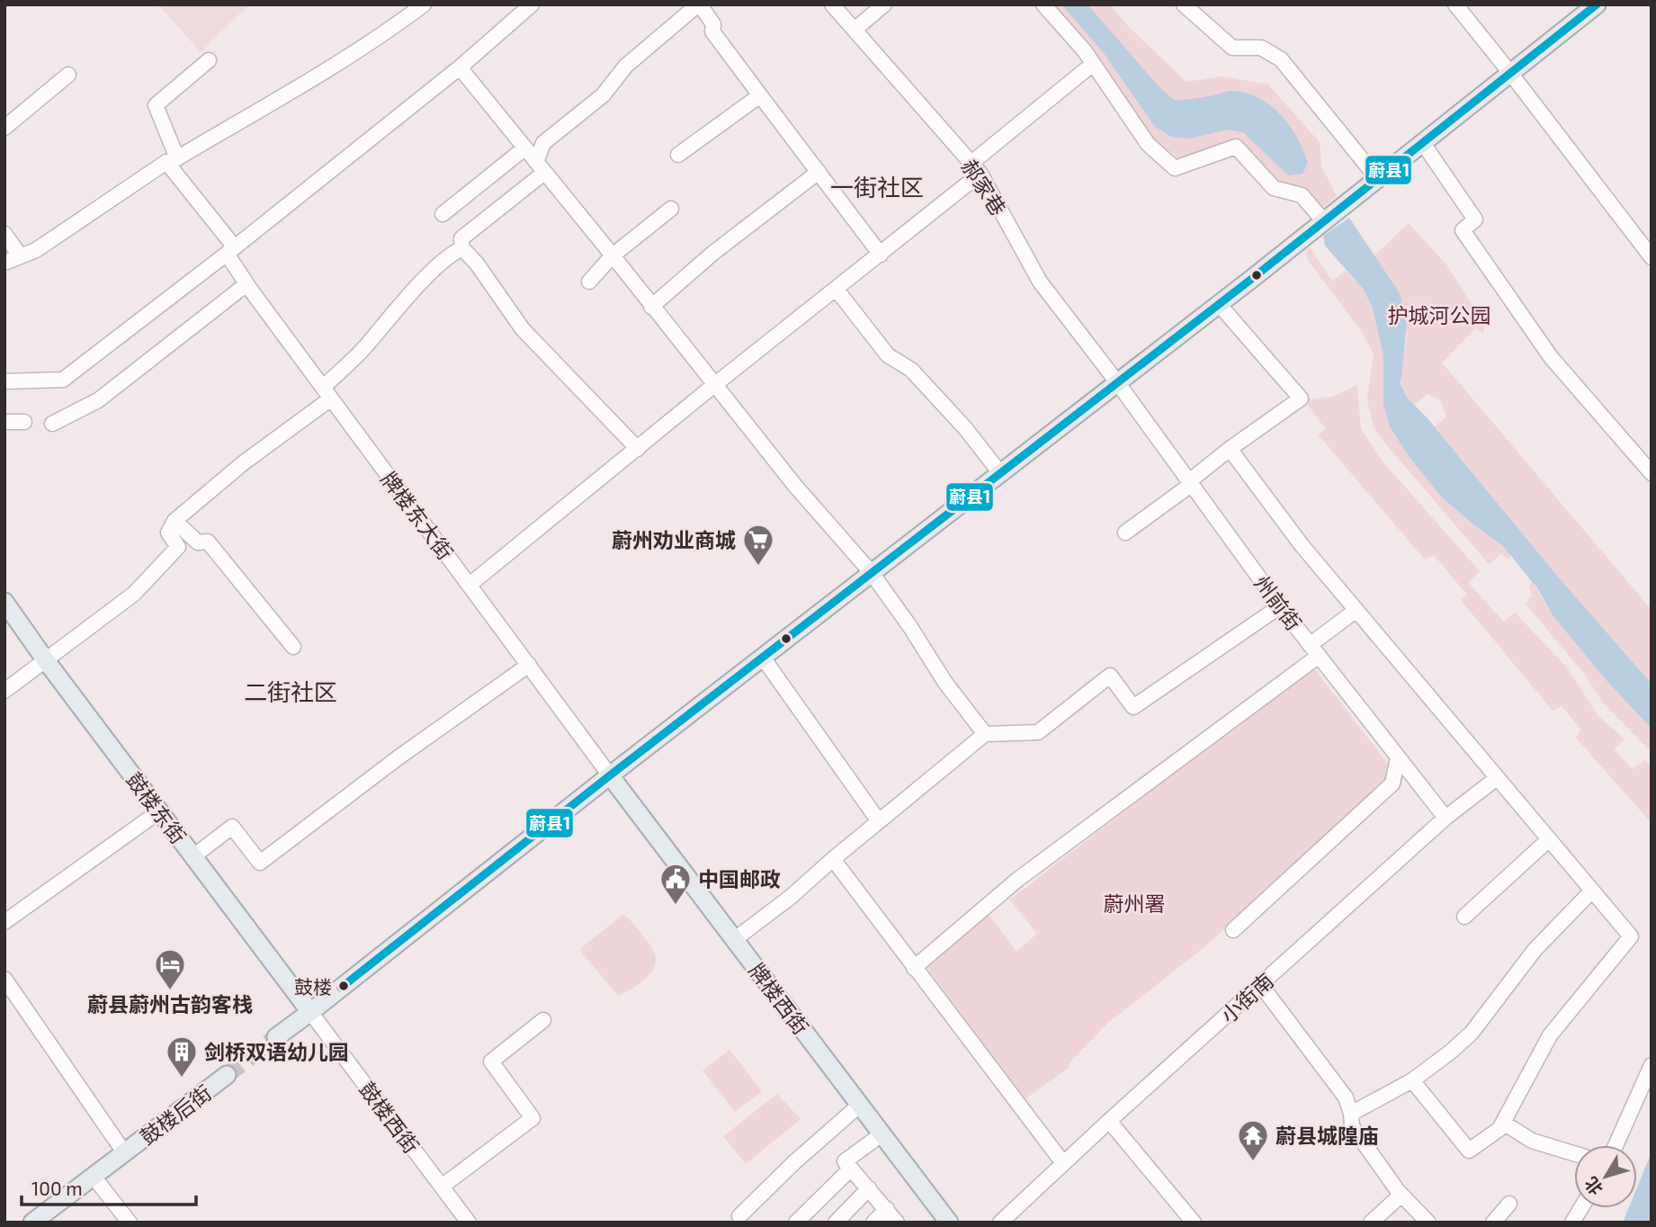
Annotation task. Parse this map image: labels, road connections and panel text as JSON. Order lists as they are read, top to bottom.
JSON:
{
  "streets": {
    "main road": ["鼓楼东街", "牌楼西街", "鼓楼后街"],
    "street": [
      "郝家巷",
      "牌楼东大街",
      "州前街",
      "小街南",
      "鼓楼西街"
    ]
  },
  "crossings": [
    ["郝家巷", "州前街"],
    ["牌楼东大街", "牌楼西街"],
    ["州前街", "小街南"],
    ["鼓楼东街", "鼓楼西街"]
  ],
  "districts": ["一街社区", "二街社区"],
  "parks": ["护城河公园", "蔚州署"],
  "places": {
    "supermarket": ["蔚州劝业商城"],
    "public building": ["中国邮政"],
    "other": ["鼓楼"],
    "hotel": ["蔚县蔚州古韵客栈"],
    "building": ["剑桥双语幼儿园"],
    "temple": ["蔚县城隍庙"]
  },
  "lines": ["transit line 蔚县1"],
  "scale_bar": "100 m",
  "north": "bottom left"
}
